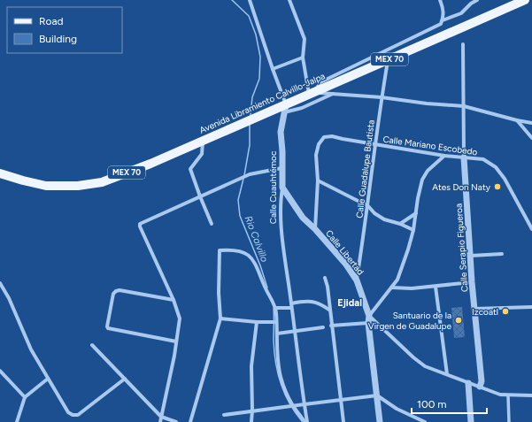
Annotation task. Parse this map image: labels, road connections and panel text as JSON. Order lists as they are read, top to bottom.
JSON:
{
  "streets": {
    "main road": ["MEX 70", "Avenida Libramiento Calvillo-Jalpa"],
    "street": [
      "Calle Mariano Escobedo",
      "Calle Guadalupe Bautista",
      "Calle Cuauhtémoc",
      "Calle Serapio Figueroa",
      "Calle Libertad"
    ]
  },
  "crossings": [
    ["Avenida Libramiento Calvillo-Jalpa", "Calle Guadalupe Bautista"],
    ["Avenida Libramiento Calvillo-Jalpa", "Calle Cuauhtémoc"],
    ["Calle Mariano Escobedo", "Calle Guadalupe Bautista"],
    ["Calle Mariano Escobedo", "Calle Serapio Figueroa"],
    ["Calle Guadalupe Bautista", "Calle Libertad"],
    ["Calle Cuauhtémoc", "Calle Libertad"]
  ],
  "districts": ["Ejidal"],
  "water": ["Rio Calvillo"],
  "places": ["Ates Don Naty", "Izcoatl", "Santuario de la Virgen de Guadalupe"],
  "legend": ["Road", "Building"],
  "scale_bar": "100 m"
}
